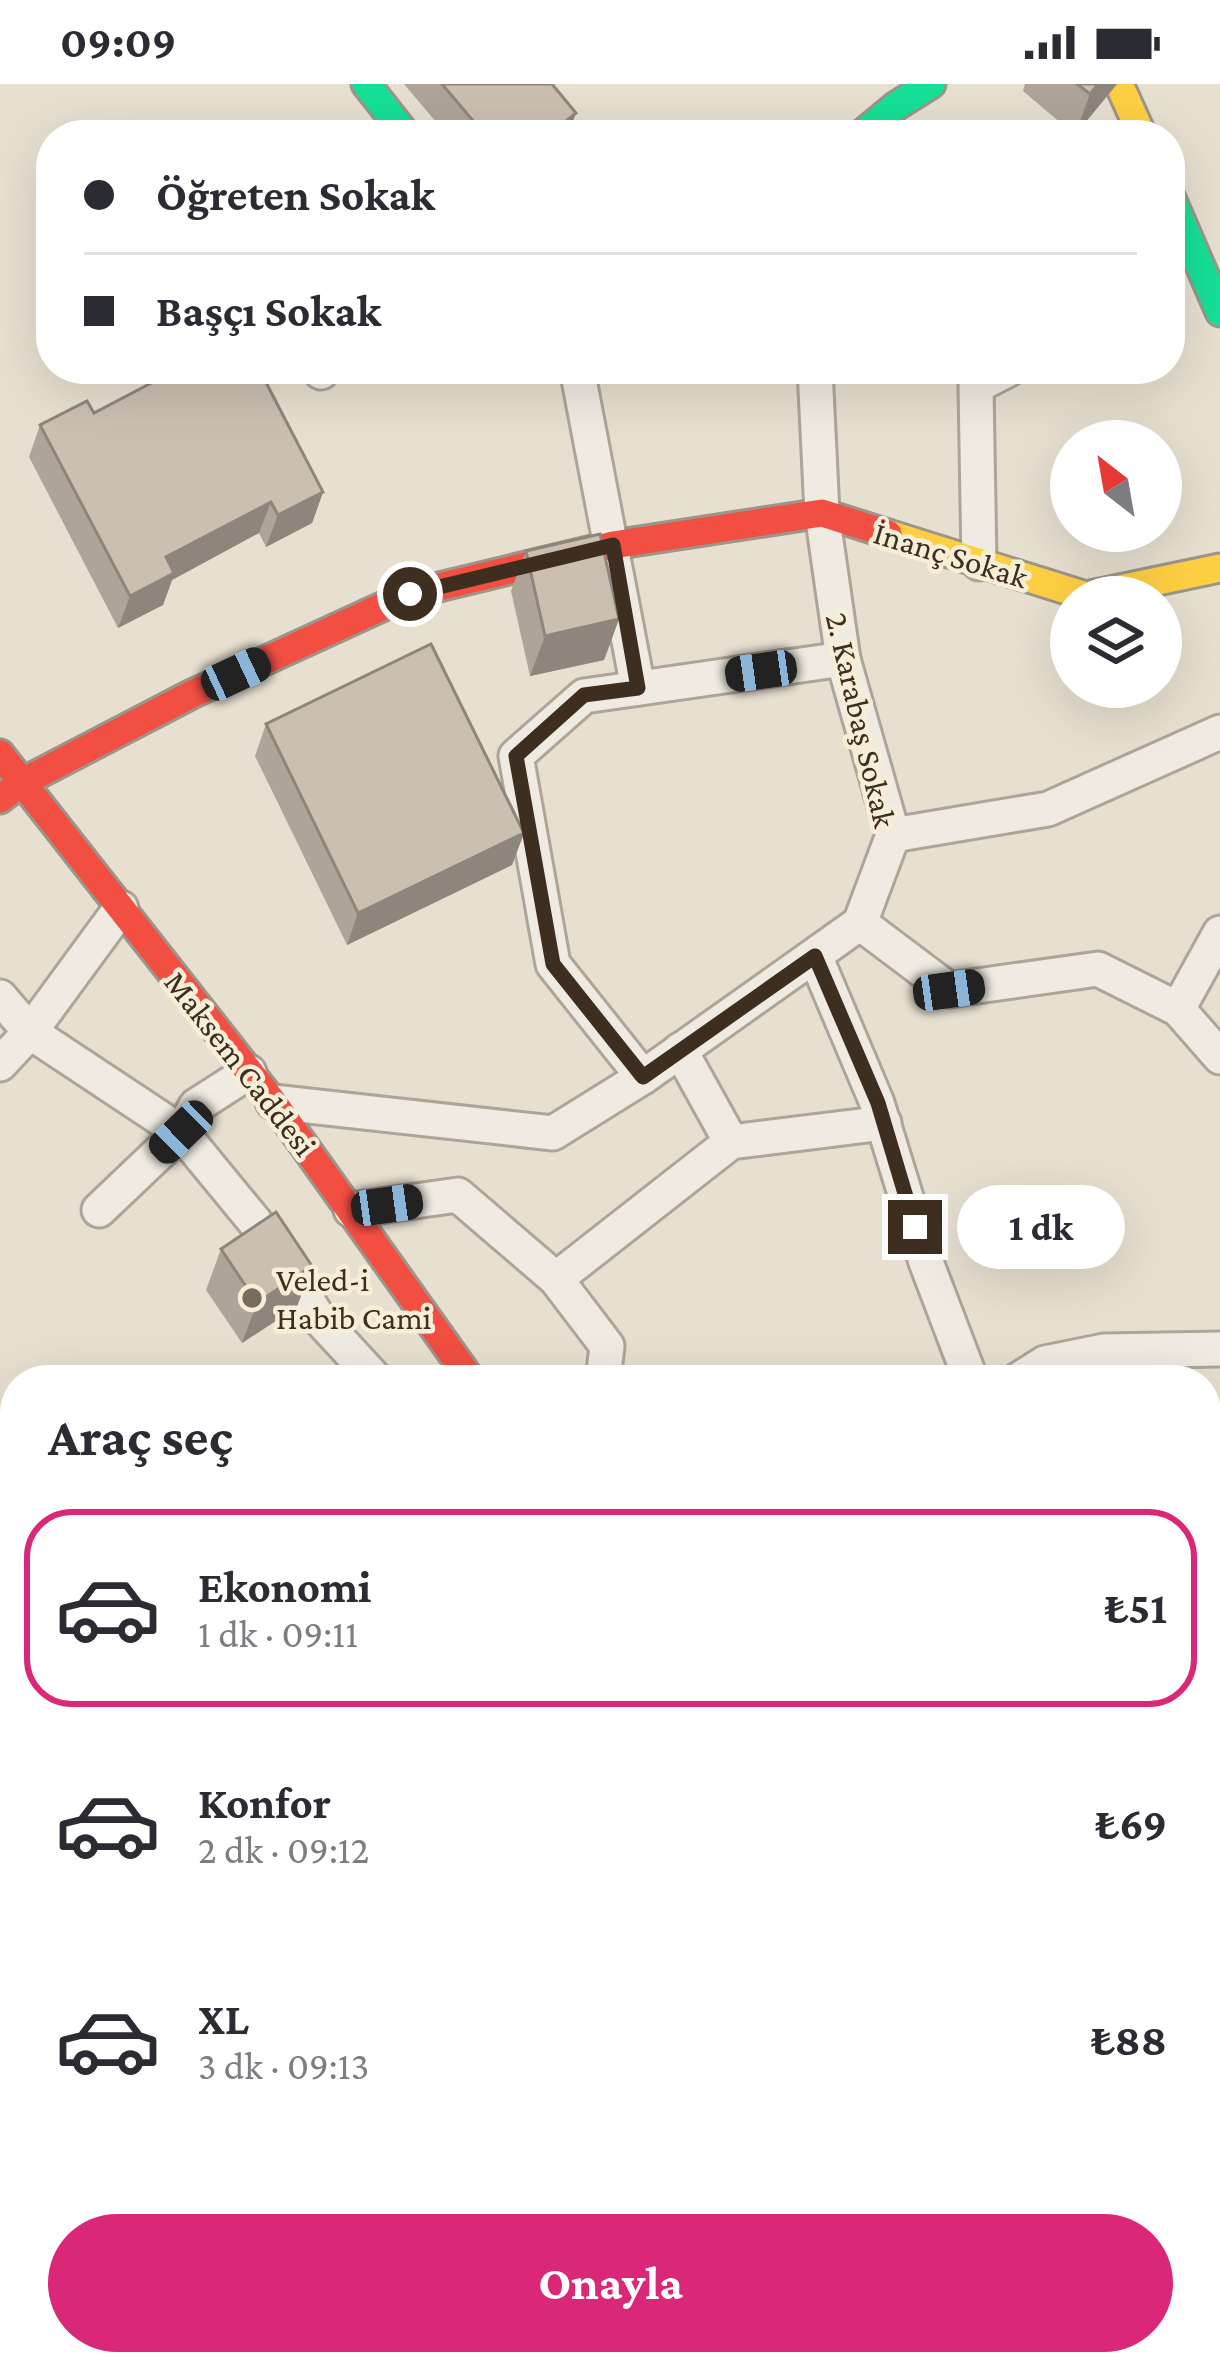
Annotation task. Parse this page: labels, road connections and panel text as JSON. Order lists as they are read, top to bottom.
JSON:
{
  "streets": {
    "street": ["İnanç Sokak", "2. Karabaş Sokak", "Maksem Caddesi"]
  },
  "crossings": [
    ["İnanç Sokak", "2. Karabaş Sokak"]
  ],
  "places": ["Veled-i Habib Cami"],
  "north": "top left",
  "page": {
    "status": "09:09",
    "banner": ["Öğreten Sokak", "Başçı Sokak"],
    "bubble": "1 dk",
    "heading": "Araç seç",
    "list": [
      {
        "name": "Ekonomi",
        "note": "1 dk · 09:11",
        "value": "₺51"
      },
      {
        "name": "Konfor",
        "note": "2 dk · 09:12",
        "value": "₺69"
      },
      {
        "name": "XL",
        "note": "3 dk · 09:13",
        "value": "₺88"
      }
    ],
    "buttons": "Onayla"
  }
}
